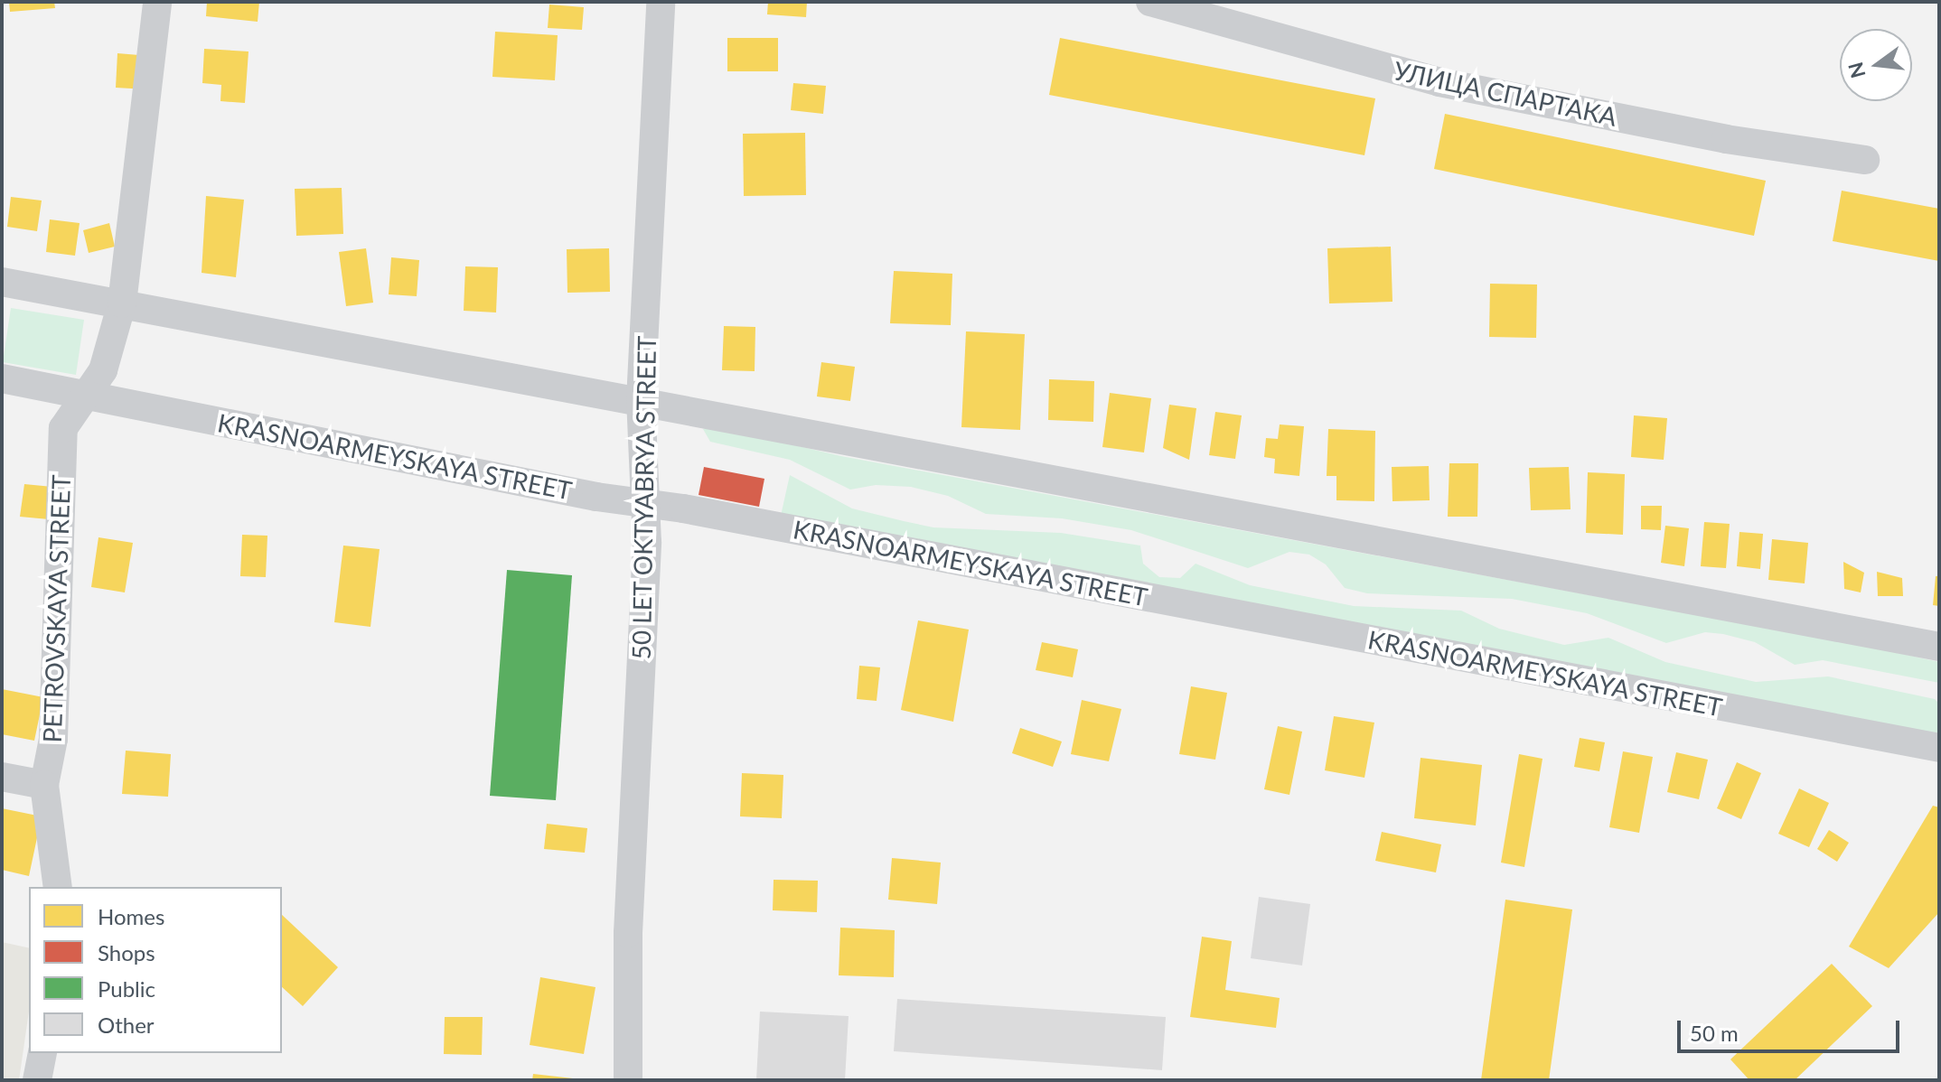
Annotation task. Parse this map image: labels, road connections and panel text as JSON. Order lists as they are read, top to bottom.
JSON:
{
  "streets": {
    "street": [
      "УЛИЦА СПАРТАКА",
      "KRASNOARMEYSKAYA STREET",
      "50 LET OKTYABRYA STREET",
      "PETROVSKAYA STREET"
    ]
  },
  "crossings": [
    ["KRASNOARMEYSKAYA STREET", "50 LET OKTYABRYA STREET"],
    ["KRASNOARMEYSKAYA STREET", "PETROVSKAYA STREET"]
  ],
  "legend": [
    "Homes",
    "Shops",
    "Public",
    "Other"
  ],
  "scale_bar": "50 m",
  "north": "left"
}
